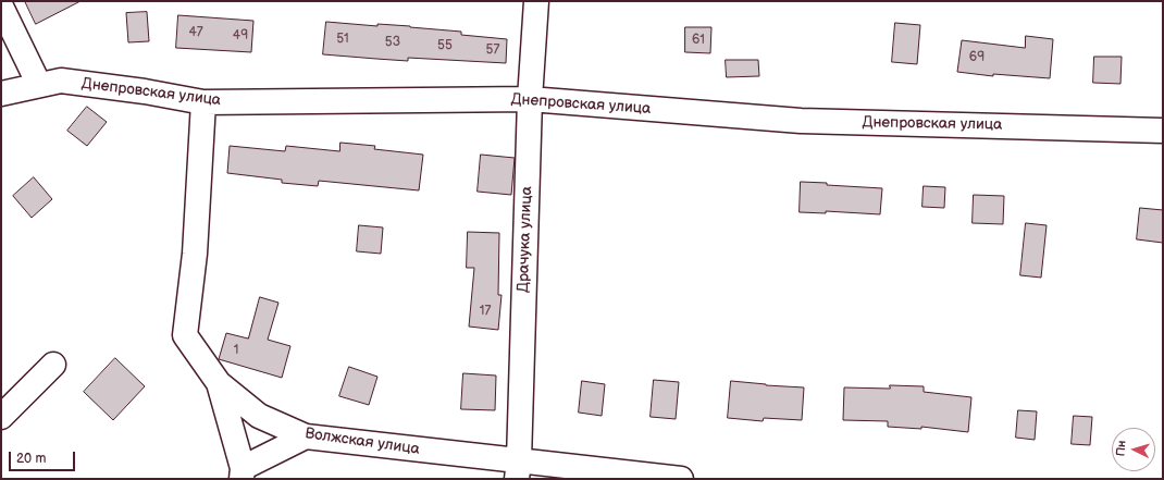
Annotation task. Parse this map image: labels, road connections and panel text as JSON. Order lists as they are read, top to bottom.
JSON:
{
  "streets": {
    "street": ["Днепровская улица", "Драчука улица", "Волжская улица"]
  },
  "crossings": [
    ["Днепровская улица", "Драчука улица"],
    ["Днепровская улица", "Волжская улица"],
    ["Драчука улица", "Волжская улица"]
  ],
  "house_numbers": [
    "47",
    "49",
    "51",
    "61",
    "53",
    "55",
    "57",
    "69",
    "17",
    "1"
  ],
  "scale_bar": "20 m",
  "north": "left"
}
